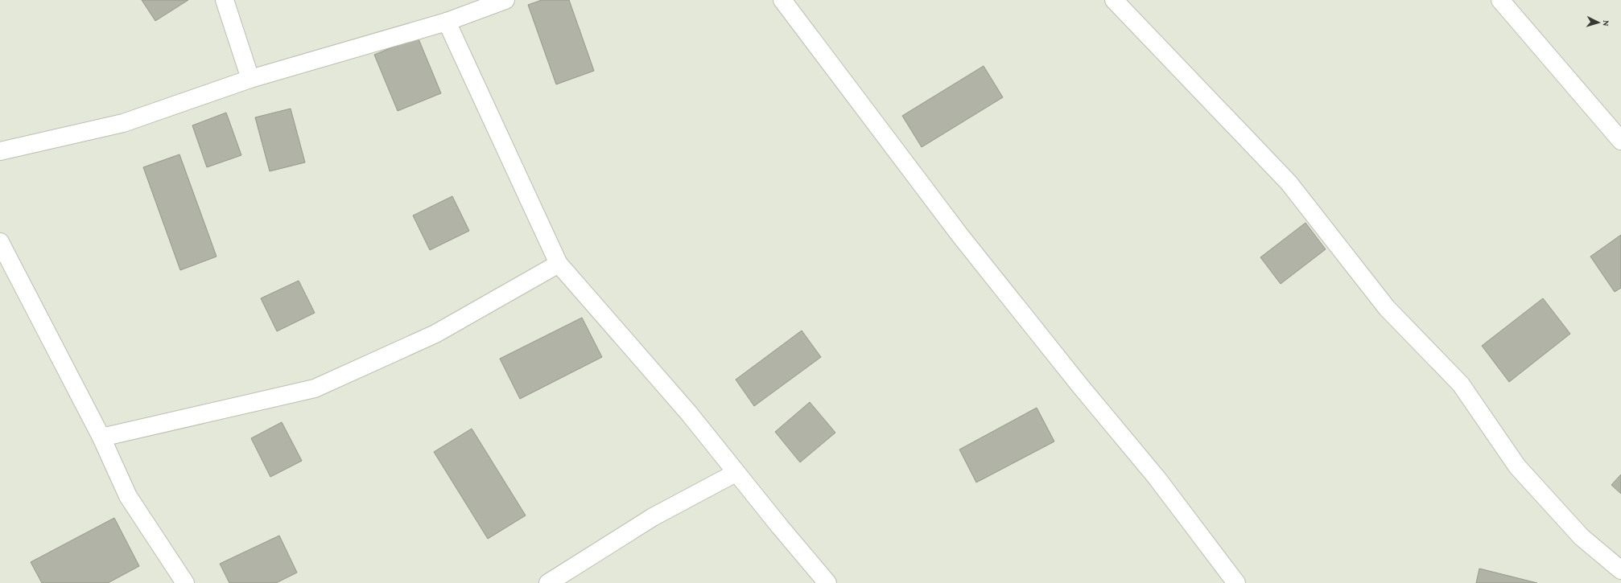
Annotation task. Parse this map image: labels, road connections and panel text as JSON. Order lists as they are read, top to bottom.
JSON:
{
  "north": "right"
}
